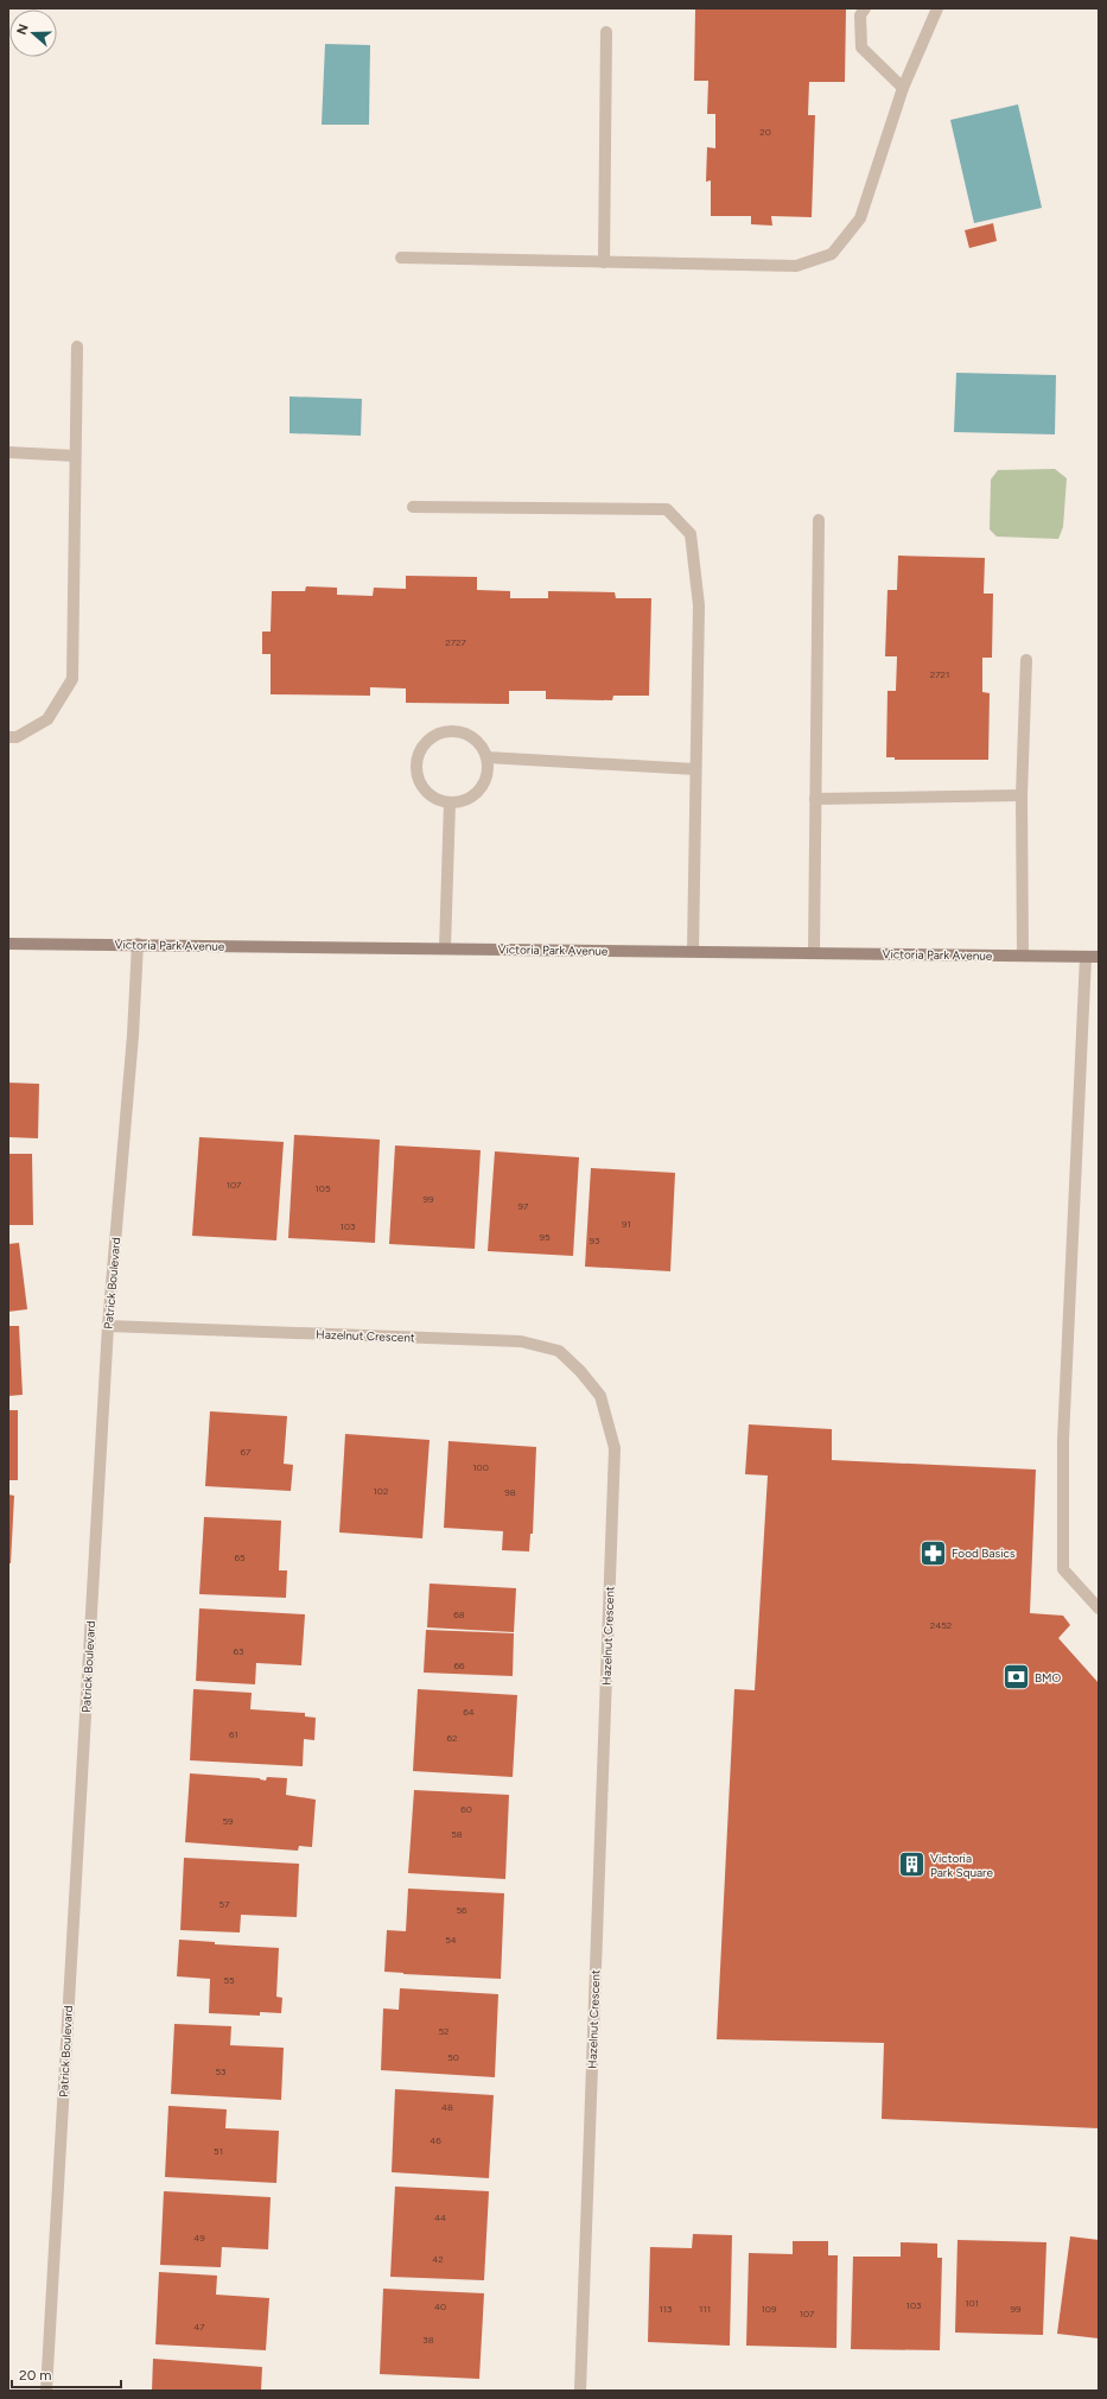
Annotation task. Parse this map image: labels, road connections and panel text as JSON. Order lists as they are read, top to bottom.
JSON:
{
  "streets": {
    "main road": ["Victoria Park Avenue"],
    "street": ["Patrick Boulevard", "Hazelnut Crescent"]
  },
  "crossings": [
    ["Victoria Park Avenue", "Patrick Boulevard"],
    ["Patrick Boulevard", "Hazelnut Crescent"]
  ],
  "places": {
    "pharmacy": ["Food Basics"],
    "bank": ["BMO"],
    "building": ["Victoria Park Square"]
  },
  "house_numbers": [
    "20",
    "2727",
    "2721",
    "107",
    "105",
    "99",
    "97",
    "91",
    "103",
    "95",
    "93",
    "67",
    "100",
    "102",
    "98",
    "65",
    "68",
    "2452",
    "63",
    "66",
    "64",
    "61",
    "62",
    "60",
    "59",
    "58",
    "57",
    "56",
    "54",
    "55",
    "52",
    "50",
    "53",
    "48",
    "46",
    "51",
    "44",
    "49",
    "42",
    "101",
    "103",
    "40",
    "113",
    "111",
    "109",
    "99",
    "107",
    "47",
    "38"
  ],
  "scale_bar": "20 m",
  "north": "left"
}
